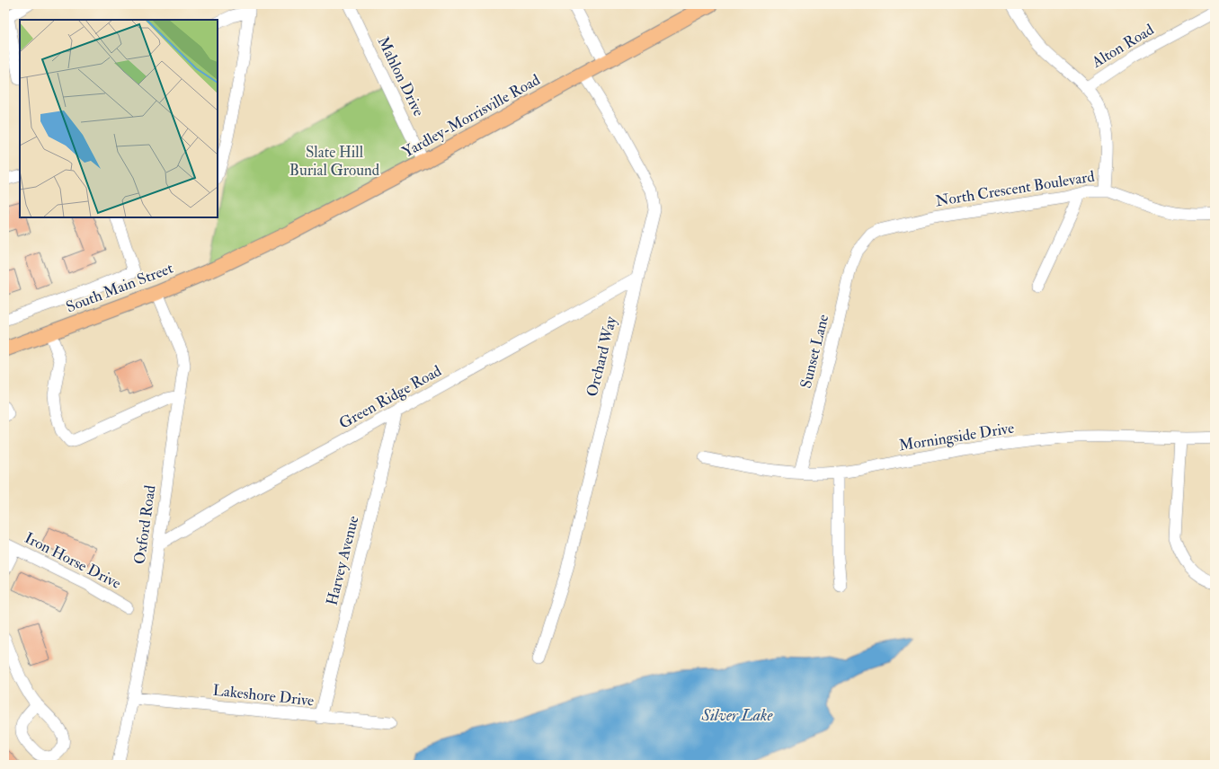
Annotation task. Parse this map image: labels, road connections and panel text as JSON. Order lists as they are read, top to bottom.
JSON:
{
  "streets": {
    "main road": ["Yardley-Morrisville Road", "South Main Street"],
    "street": [
      "Alton Road",
      "Mahlon Drive",
      "North Crescent Boulevard",
      "Sunset Lane",
      "Orchard Way",
      "Green Ridge Road",
      "Morningside Drive",
      "Oxford Road",
      "Iron Horse Drive",
      "Harvey Avenue",
      "Lakeshore Drive"
    ]
  },
  "crossings": [
    ["Mahlon Drive", "Yardley-Morrisville Road"],
    ["Yardley-Morrisville Road", "South Main Street"],
    ["Yardley-Morrisville Road", "Orchard Way"],
    ["North Crescent Boulevard", "Sunset Lane"],
    ["South Main Street", "Oxford Road"],
    ["Sunset Lane", "Morningside Drive"],
    ["Orchard Way", "Green Ridge Road"],
    ["Green Ridge Road", "Oxford Road"],
    ["Green Ridge Road", "Harvey Avenue"],
    ["Oxford Road", "Lakeshore Drive"],
    ["Harvey Avenue", "Lakeshore Drive"]
  ],
  "water": ["Silver Lake"],
  "parks": ["Slate Hill Burial Ground"]
}
